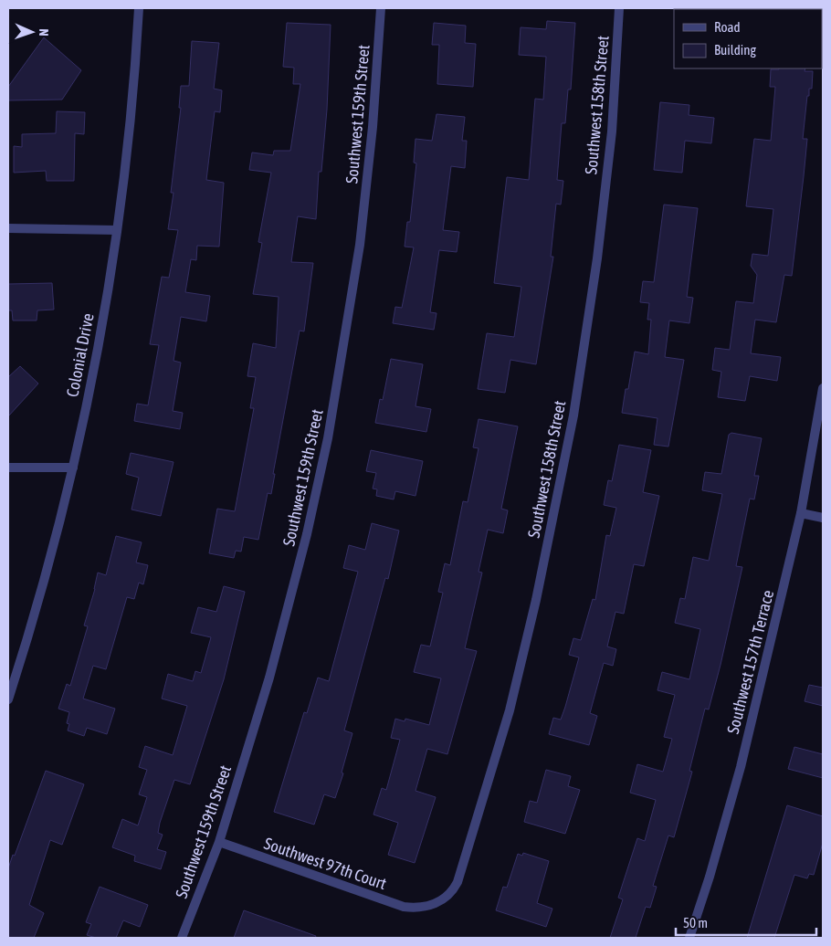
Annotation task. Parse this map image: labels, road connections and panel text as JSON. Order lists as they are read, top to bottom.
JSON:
{
  "streets": {
    "street": [
      "Southwest 158th Street",
      "Southwest 159th Street",
      "Colonial Drive",
      "Southwest 157th Terrace",
      "Southwest 97th Court"
    ]
  },
  "crossings": [
    ["Southwest 158th Street", "Southwest 97th Court"],
    ["Southwest 159th Street", "Southwest 97th Court"]
  ],
  "legend": ["Road", "Building"],
  "scale_bar": "50 m",
  "north": "right"
}
